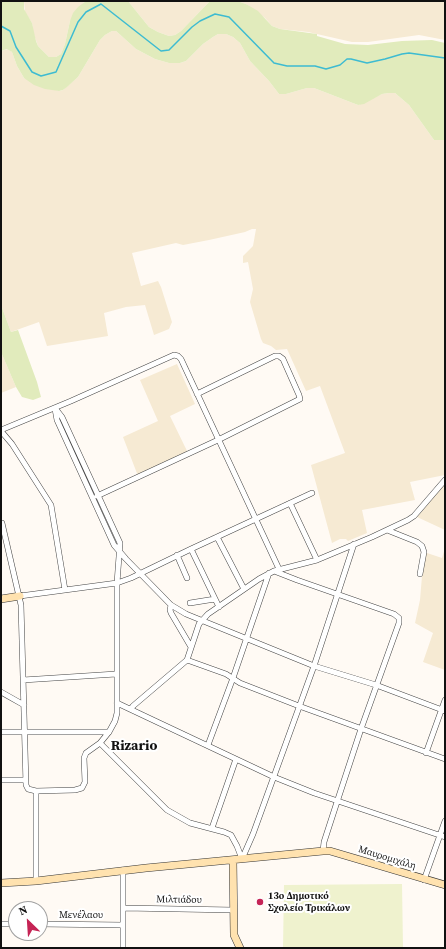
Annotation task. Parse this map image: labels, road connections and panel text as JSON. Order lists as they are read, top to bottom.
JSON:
{
  "streets": {
    "street": ["Μαυρομιχάλη", "Μιλτιάδου", "Μενέλαου"]
  },
  "districts": ["Rizario"],
  "places": ["13ο Δημοτικό Σχολείο Τρικάλων"],
  "north": "top left"
}
